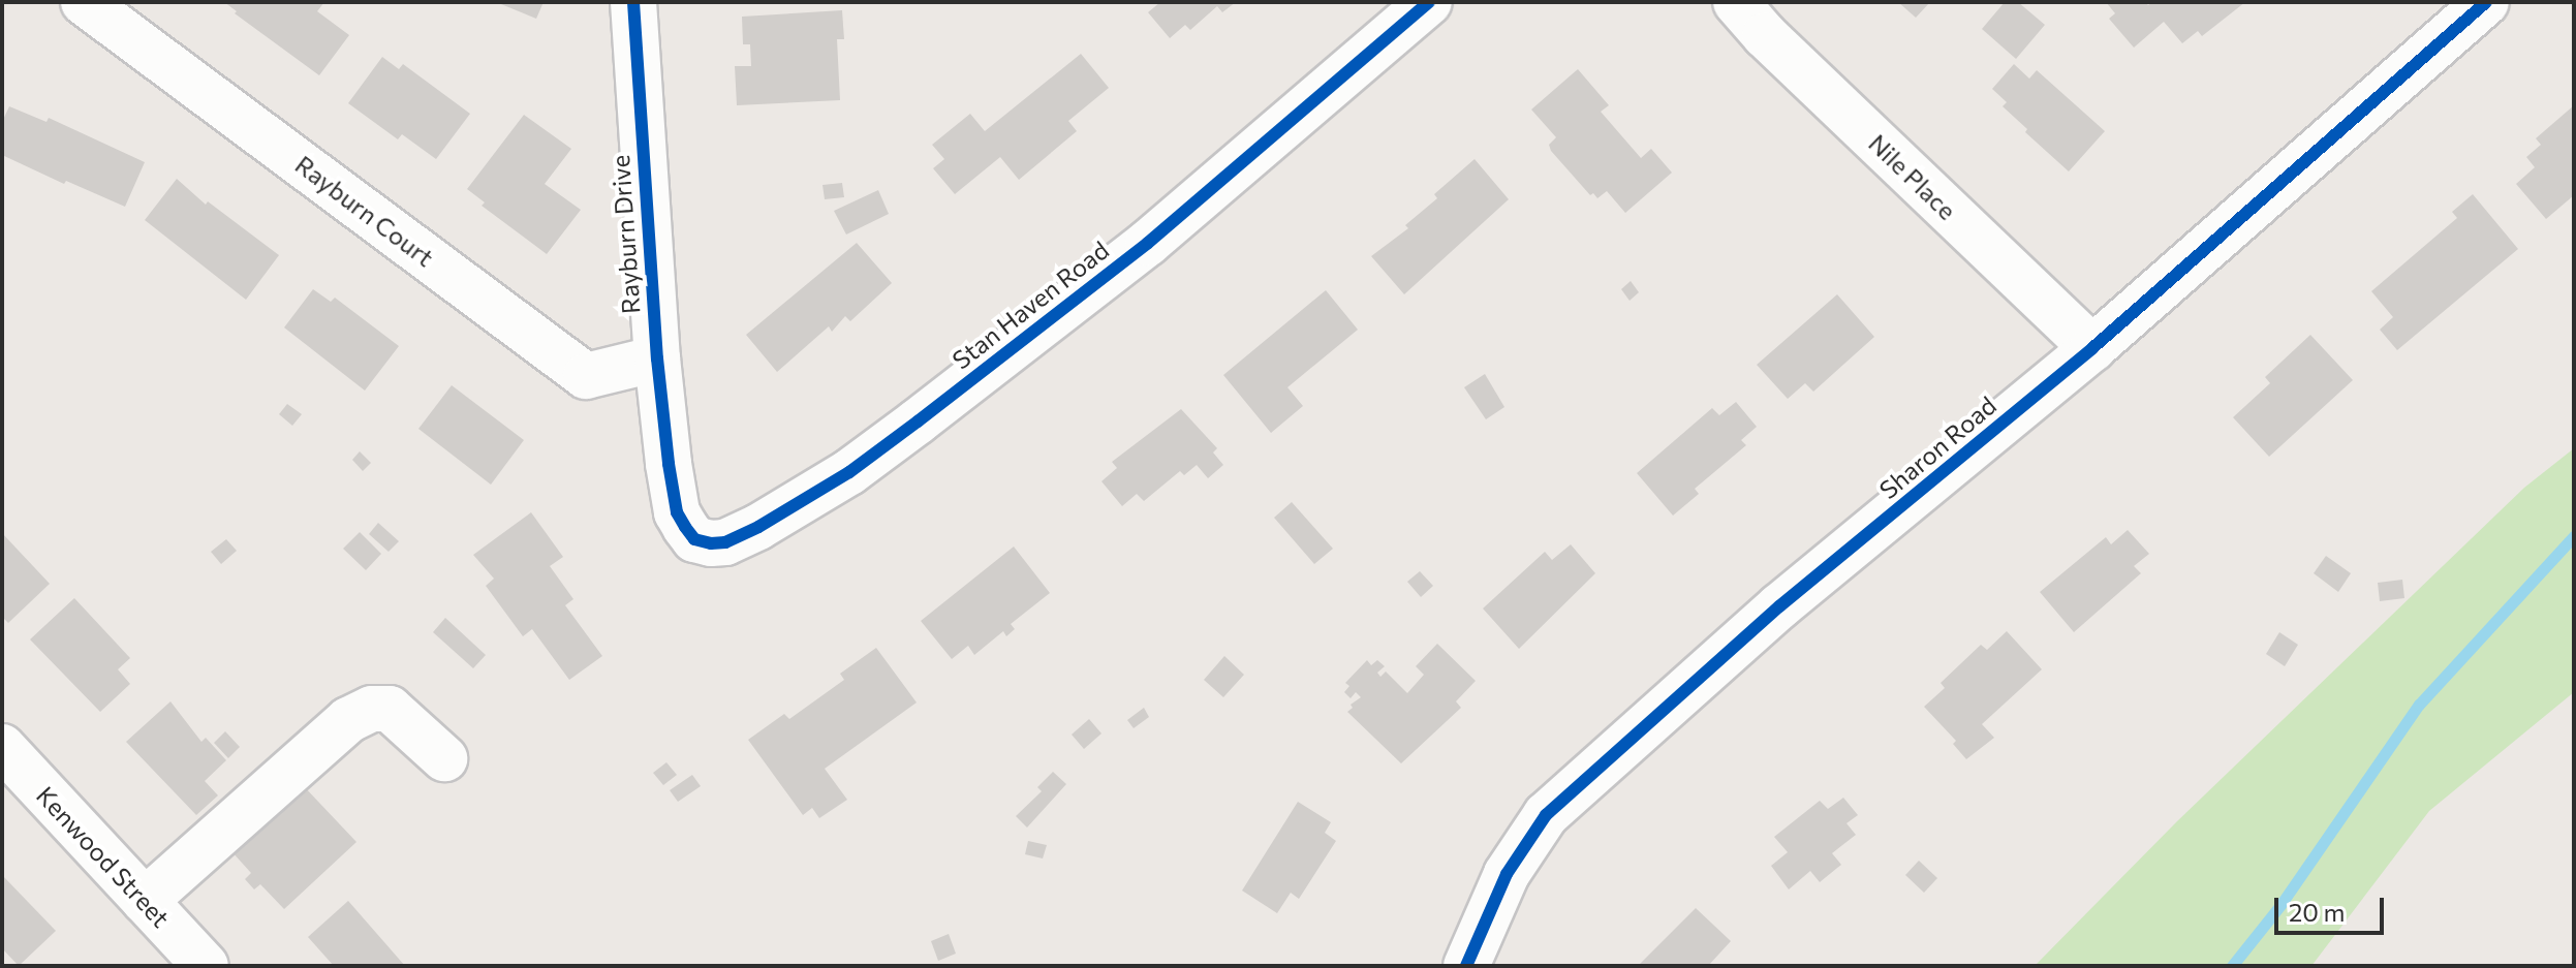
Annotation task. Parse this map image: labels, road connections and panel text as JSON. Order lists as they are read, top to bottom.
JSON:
{
  "streets": {
    "street": [
      "Nile Place",
      "Rayburn Court",
      "Rayburn Drive",
      "Stan Haven Road",
      "Sharon Road",
      "Kenwood Street"
    ]
  },
  "crossings": [
    ["Nile Place", "Sharon Road"],
    ["Rayburn Court", "Rayburn Drive"],
    ["Rayburn Drive", "Stan Haven Road"]
  ],
  "scale_bar": "20 m"
}
